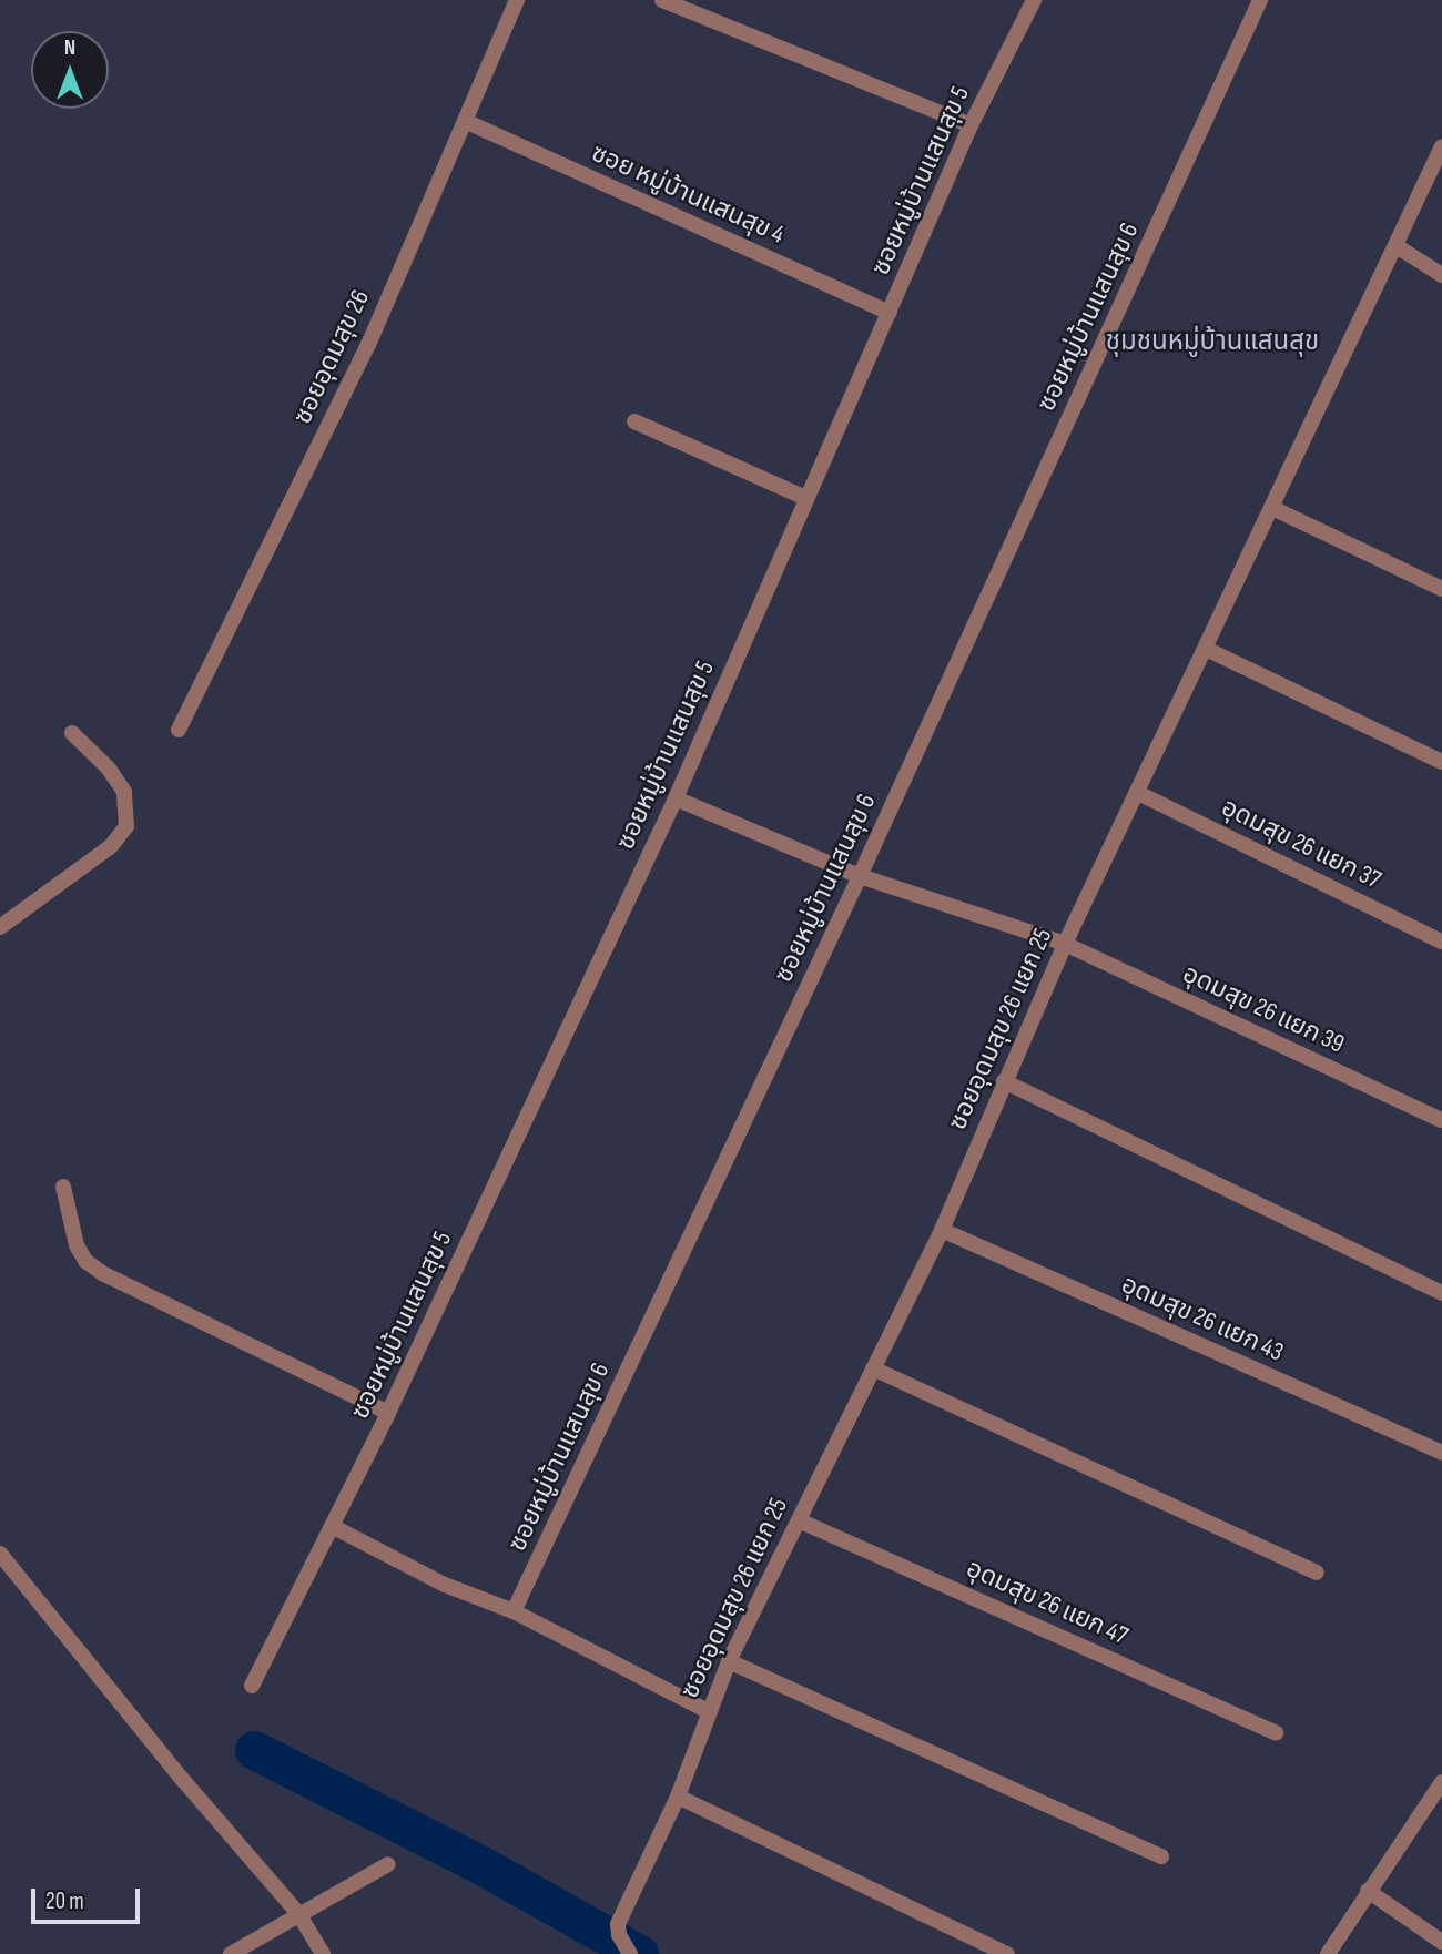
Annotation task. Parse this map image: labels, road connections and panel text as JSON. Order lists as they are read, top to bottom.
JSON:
{
  "streets": {
    "street": [
      "ซอยหมู่บ้านแสนสุข 5",
      "ซอย หมู่บ้านแสนสุข 4",
      "ซอยหมู่บ้านแสนสุข 6",
      "ซอยอุดมสุข 26",
      "อุดมสุข 26 แยก 37",
      "อุดมสุข 26 แยก 39",
      "ซอยอุดมสุข 26 แยก 25",
      "อุดมสุข 26 แยก 43",
      "อุดมสุข 26 แยก 47"
    ]
  },
  "crossings": [
    ["ซอยหมู่บ้านแสนสุข 5", "ซอย หมู่บ้านแสนสุข 4"],
    ["ซอยหมู่บ้านแสนสุข 5", "อุดมสุข 26 แยก 39"],
    ["ซอย หมู่บ้านแสนสุข 4", "ซอยอุดมสุข 26"],
    ["ซอยหมู่บ้านแสนสุข 6", "อุดมสุข 26 แยก 39"],
    ["อุดมสุข 26 แยก 37", "ซอยอุดมสุข 26 แยก 25"],
    ["อุดมสุข 26 แยก 39", "ซอยอุดมสุข 26 แยก 25"],
    ["ซอยอุดมสุข 26 แยก 25", "อุดมสุข 26 แยก 43"],
    ["ซอยอุดมสุข 26 แยก 25", "อุดมสุข 26 แยก 47"]
  ],
  "districts": ["ชุมชนหมู่บ้านแสนสุข"],
  "scale_bar": "20 m",
  "north": "top"
}
